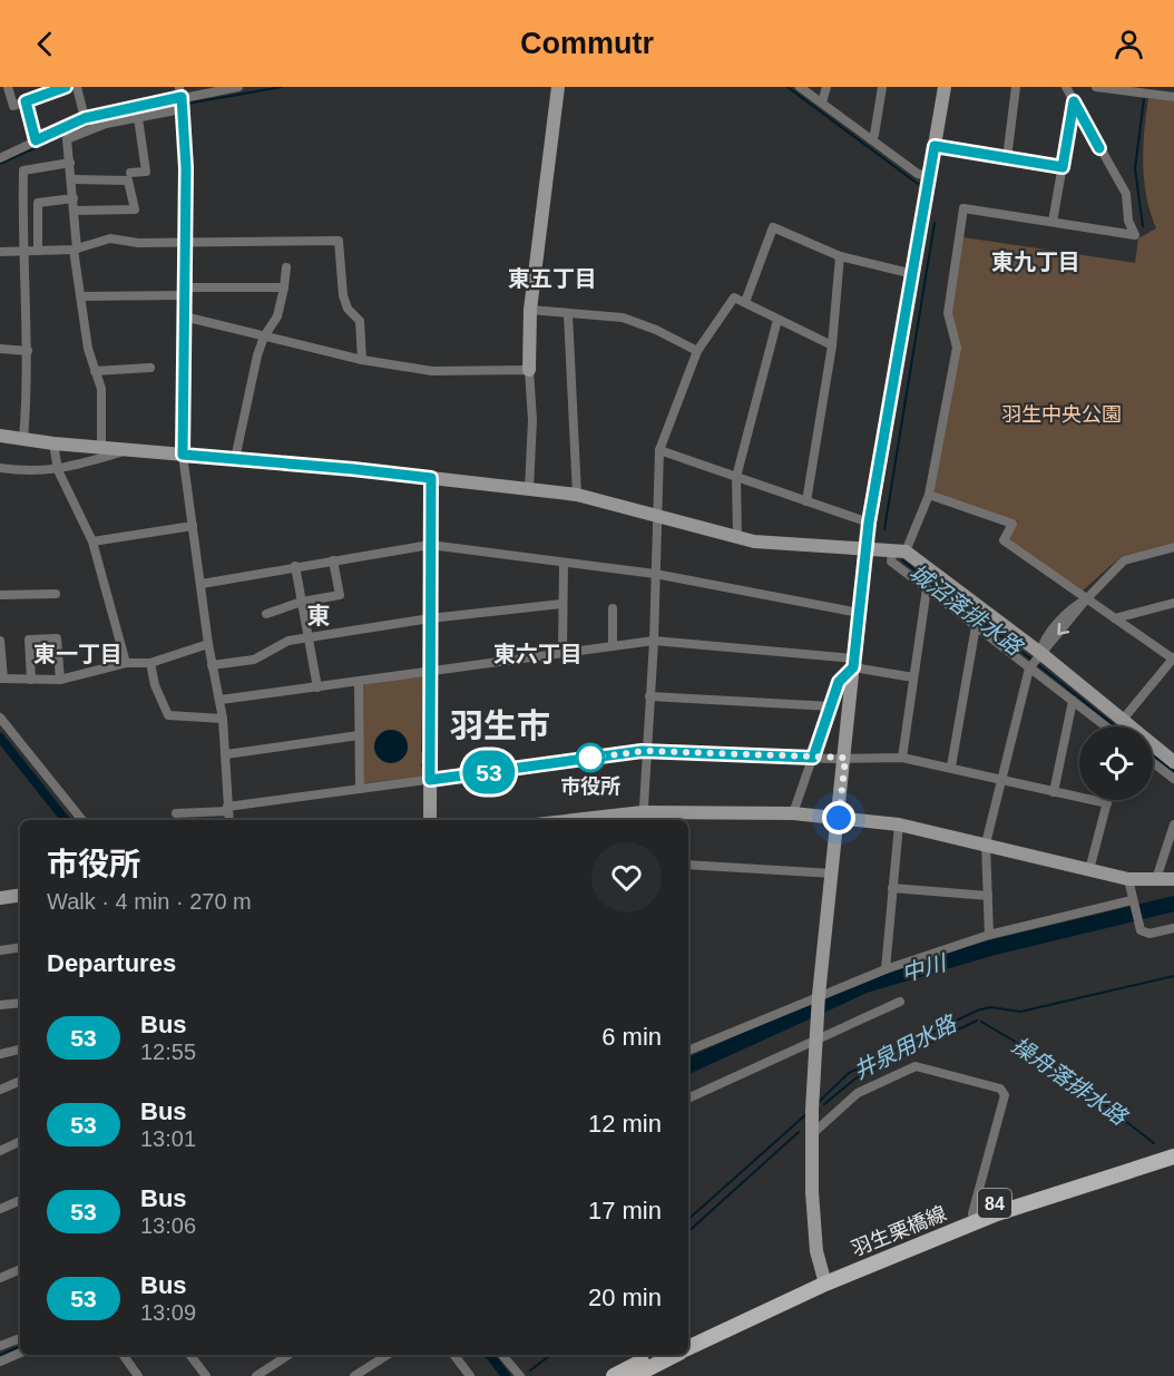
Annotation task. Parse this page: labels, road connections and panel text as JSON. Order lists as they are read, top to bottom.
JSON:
{
  "streets": {
    "main road": ["84", "羽生栗橋線"]
  },
  "districts": [
    "東九丁目",
    "東五丁目",
    "東",
    "東一丁目",
    "東六丁目",
    "羽生市"
  ],
  "water": [
    "城沼落排水路",
    "中川",
    "井泉用水路",
    "操舟落排水路"
  ],
  "parks": ["羽生中央公園"],
  "places": ["市役所"],
  "lines": ["bus line 53"],
  "page": {
    "header": "Commutr",
    "on_map": "53",
    "heading": [
      ["市役所", "Walk · 4 min · 270 m"],
      "Departures"
    ],
    "list": [
      {
        "mark": "53",
        "name": "Bus",
        "note": "12:55",
        "value": "6 min"
      },
      {
        "mark": "53",
        "name": "Bus",
        "note": "13:01",
        "value": "12 min"
      },
      {
        "mark": "53",
        "name": "Bus",
        "note": "13:06",
        "value": "17 min"
      },
      {
        "mark": "53",
        "name": "Bus",
        "note": "13:09",
        "value": "20 min"
      }
    ]
  }
}
